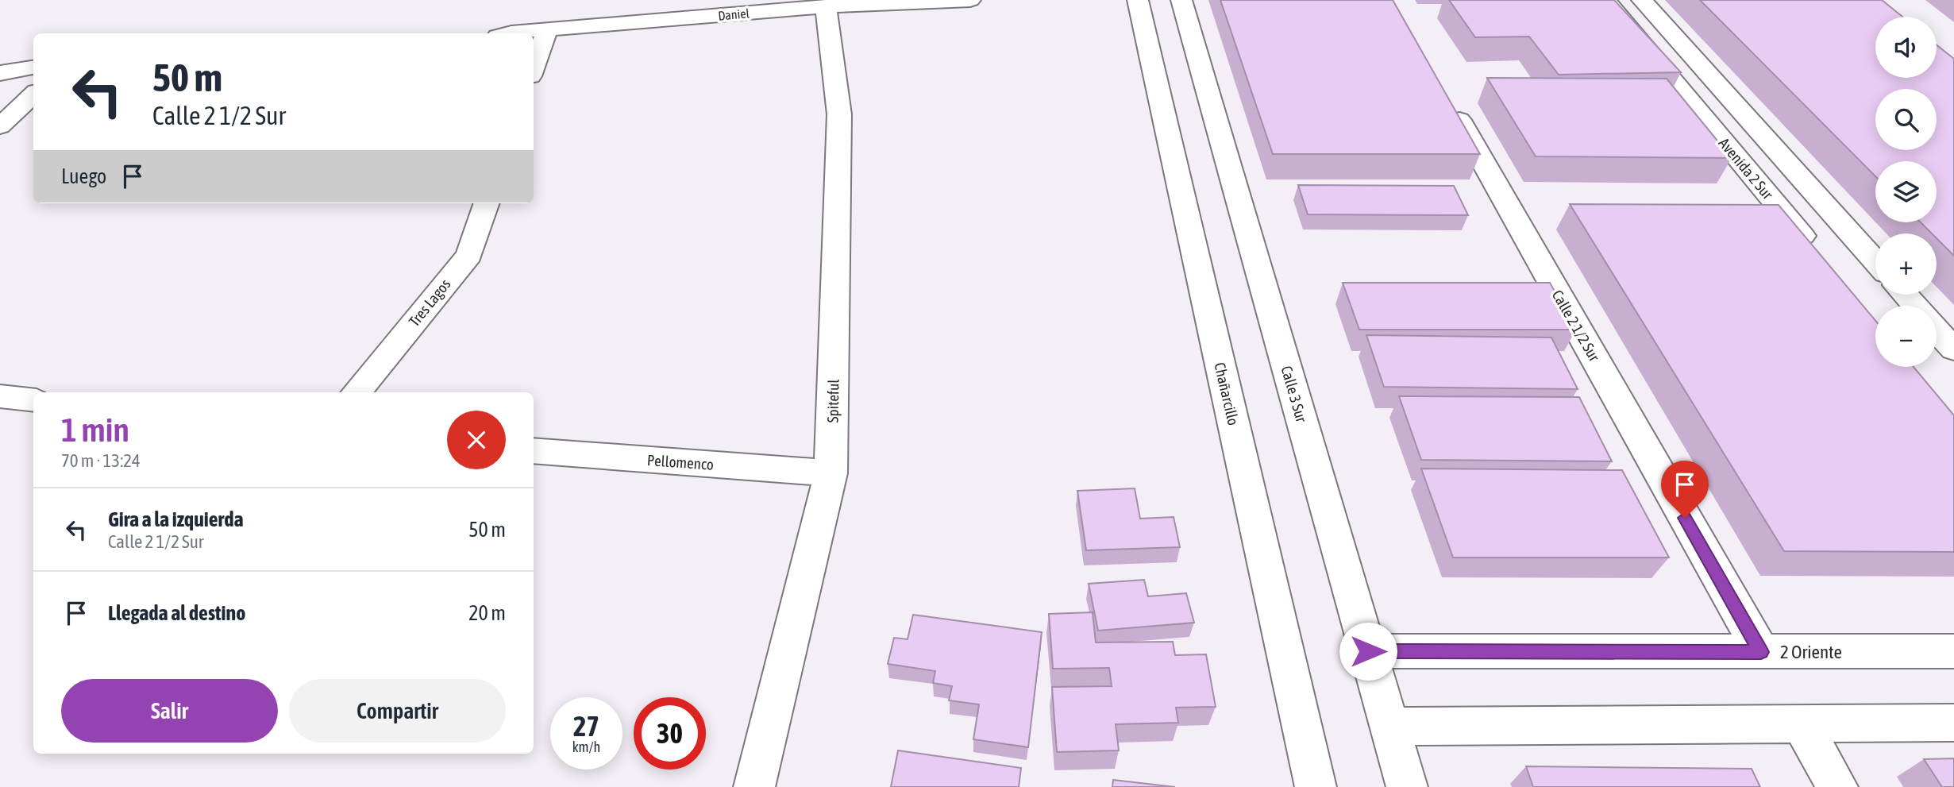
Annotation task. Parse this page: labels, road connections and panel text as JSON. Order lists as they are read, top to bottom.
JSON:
{
  "streets": {
    "street": [
      "Daniel",
      "Avenida 2 Sur",
      "Tres Lagos",
      "Calle 2 1/2 Sur",
      "Chañarcillo",
      "Calle 3 Sur",
      "Spiteful",
      "Pellomenco",
      "2 Oriente"
    ]
  },
  "crossings": [
    ["Daniel", "Spiteful"],
    ["Calle 2 1/2 Sur", "2 Oriente"],
    ["Calle 3 Sur", "2 Oriente"],
    ["Spiteful", "Pellomenco"]
  ],
  "page": {
    "map_buttons": ["+", "−"],
    "turn": ["50 m", "Calle 2 1/2 Sur"],
    "then": "Luego",
    "heading": ["1 min", "70 m · 13:24"],
    "list": [
      {
        "name": "Gira a la izquierda",
        "note": "Calle 2 1/2 Sur",
        "value": "50 m"
      },
      {
        "name": "Llegada al destino",
        "value": "20 m"
      }
    ],
    "buttons": ["Salir", "Compartir"],
    "speed": "27 km/h",
    "limit": "30"
  }
}
